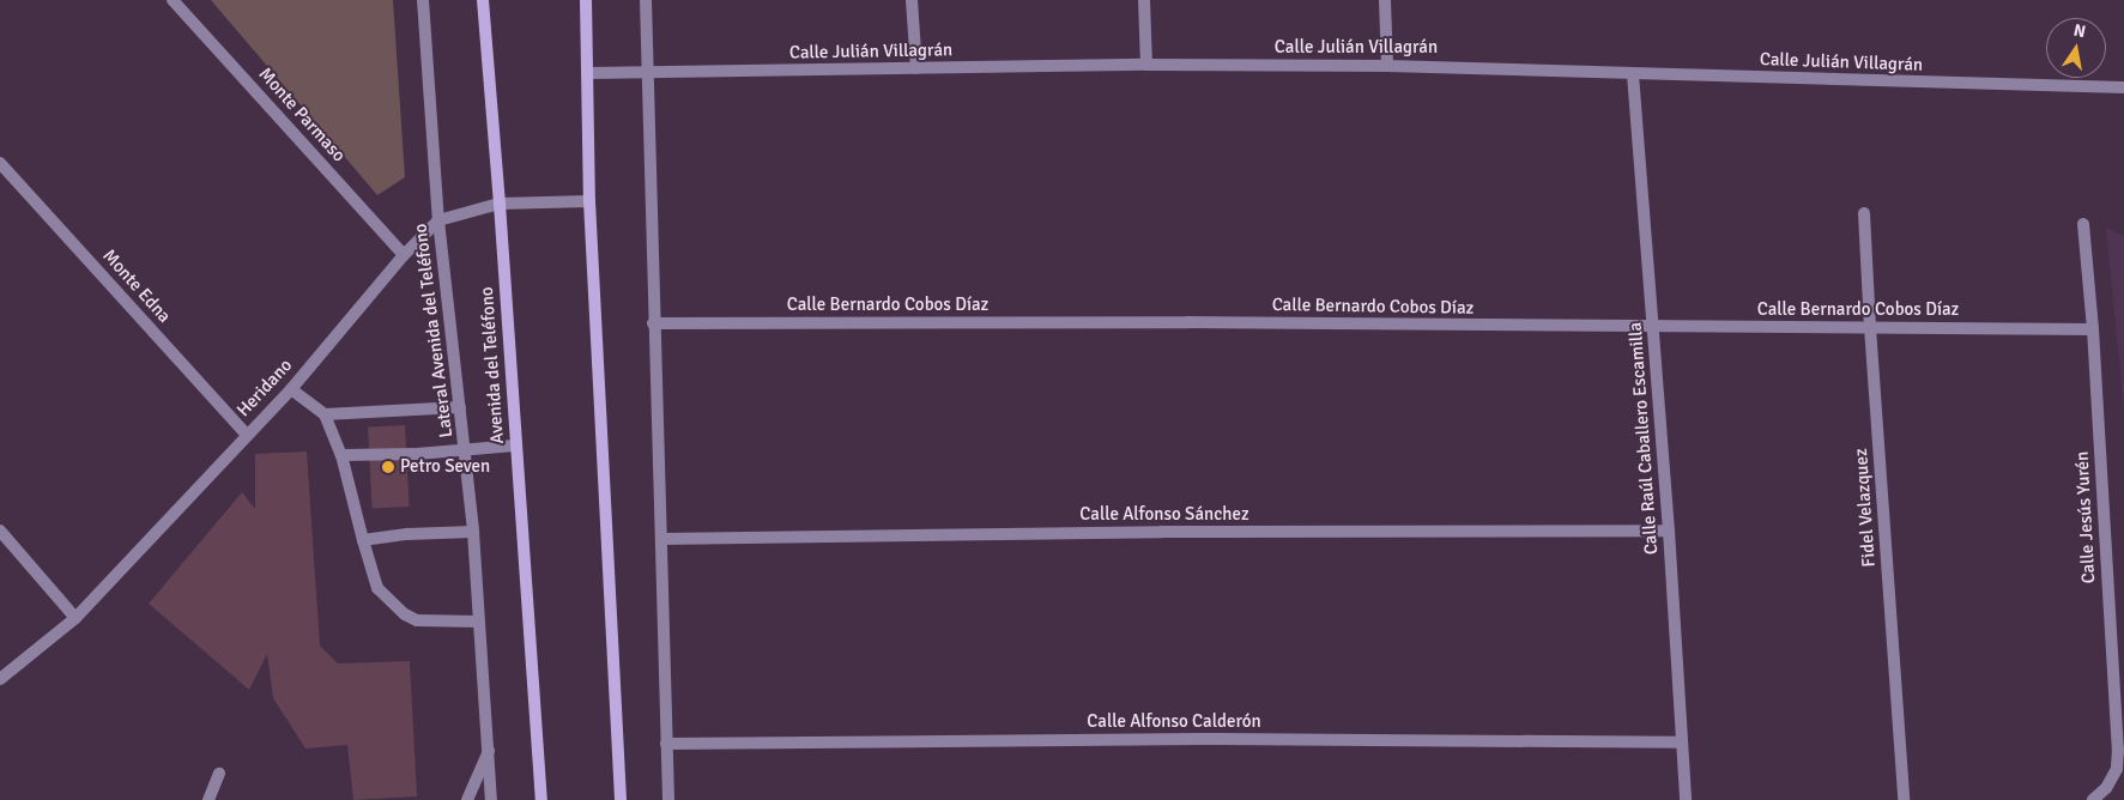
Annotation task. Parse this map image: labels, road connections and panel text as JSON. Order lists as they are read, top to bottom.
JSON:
{
  "streets": {
    "main road": ["Avenida del Teléfono"],
    "street": [
      "Calle Julián Villagrán",
      "Monte Parmaso",
      "Monte Edna",
      "Calle Bernardo Cobos Díaz",
      "Lateral Avenida del Teléfono",
      "Heridano",
      "Calle Raúl Caballero Escamilla",
      "Fidel Velazquez",
      "Calle Alfonso Sánchez",
      "Calle Jesús Yurén",
      "Calle Alfonso Calderón"
    ]
  },
  "crossings": [
    ["Calle Julián Villagrán", "Calle Raúl Caballero Escamilla"],
    ["Monte Parmaso", "Heridano"],
    ["Monte Edna", "Heridano"],
    ["Calle Bernardo Cobos Díaz", "Calle Raúl Caballero Escamilla"],
    ["Calle Bernardo Cobos Díaz", "Fidel Velazquez"],
    ["Calle Bernardo Cobos Díaz", "Calle Jesús Yurén"],
    ["Lateral Avenida del Teléfono", "Heridano"],
    ["Avenida del Teléfono", "Heridano"],
    ["Calle Raúl Caballero Escamilla", "Calle Alfonso Sánchez"],
    ["Calle Raúl Caballero Escamilla", "Calle Alfonso Calderón"]
  ],
  "places": ["Petro Seven"],
  "north": "top"
}
